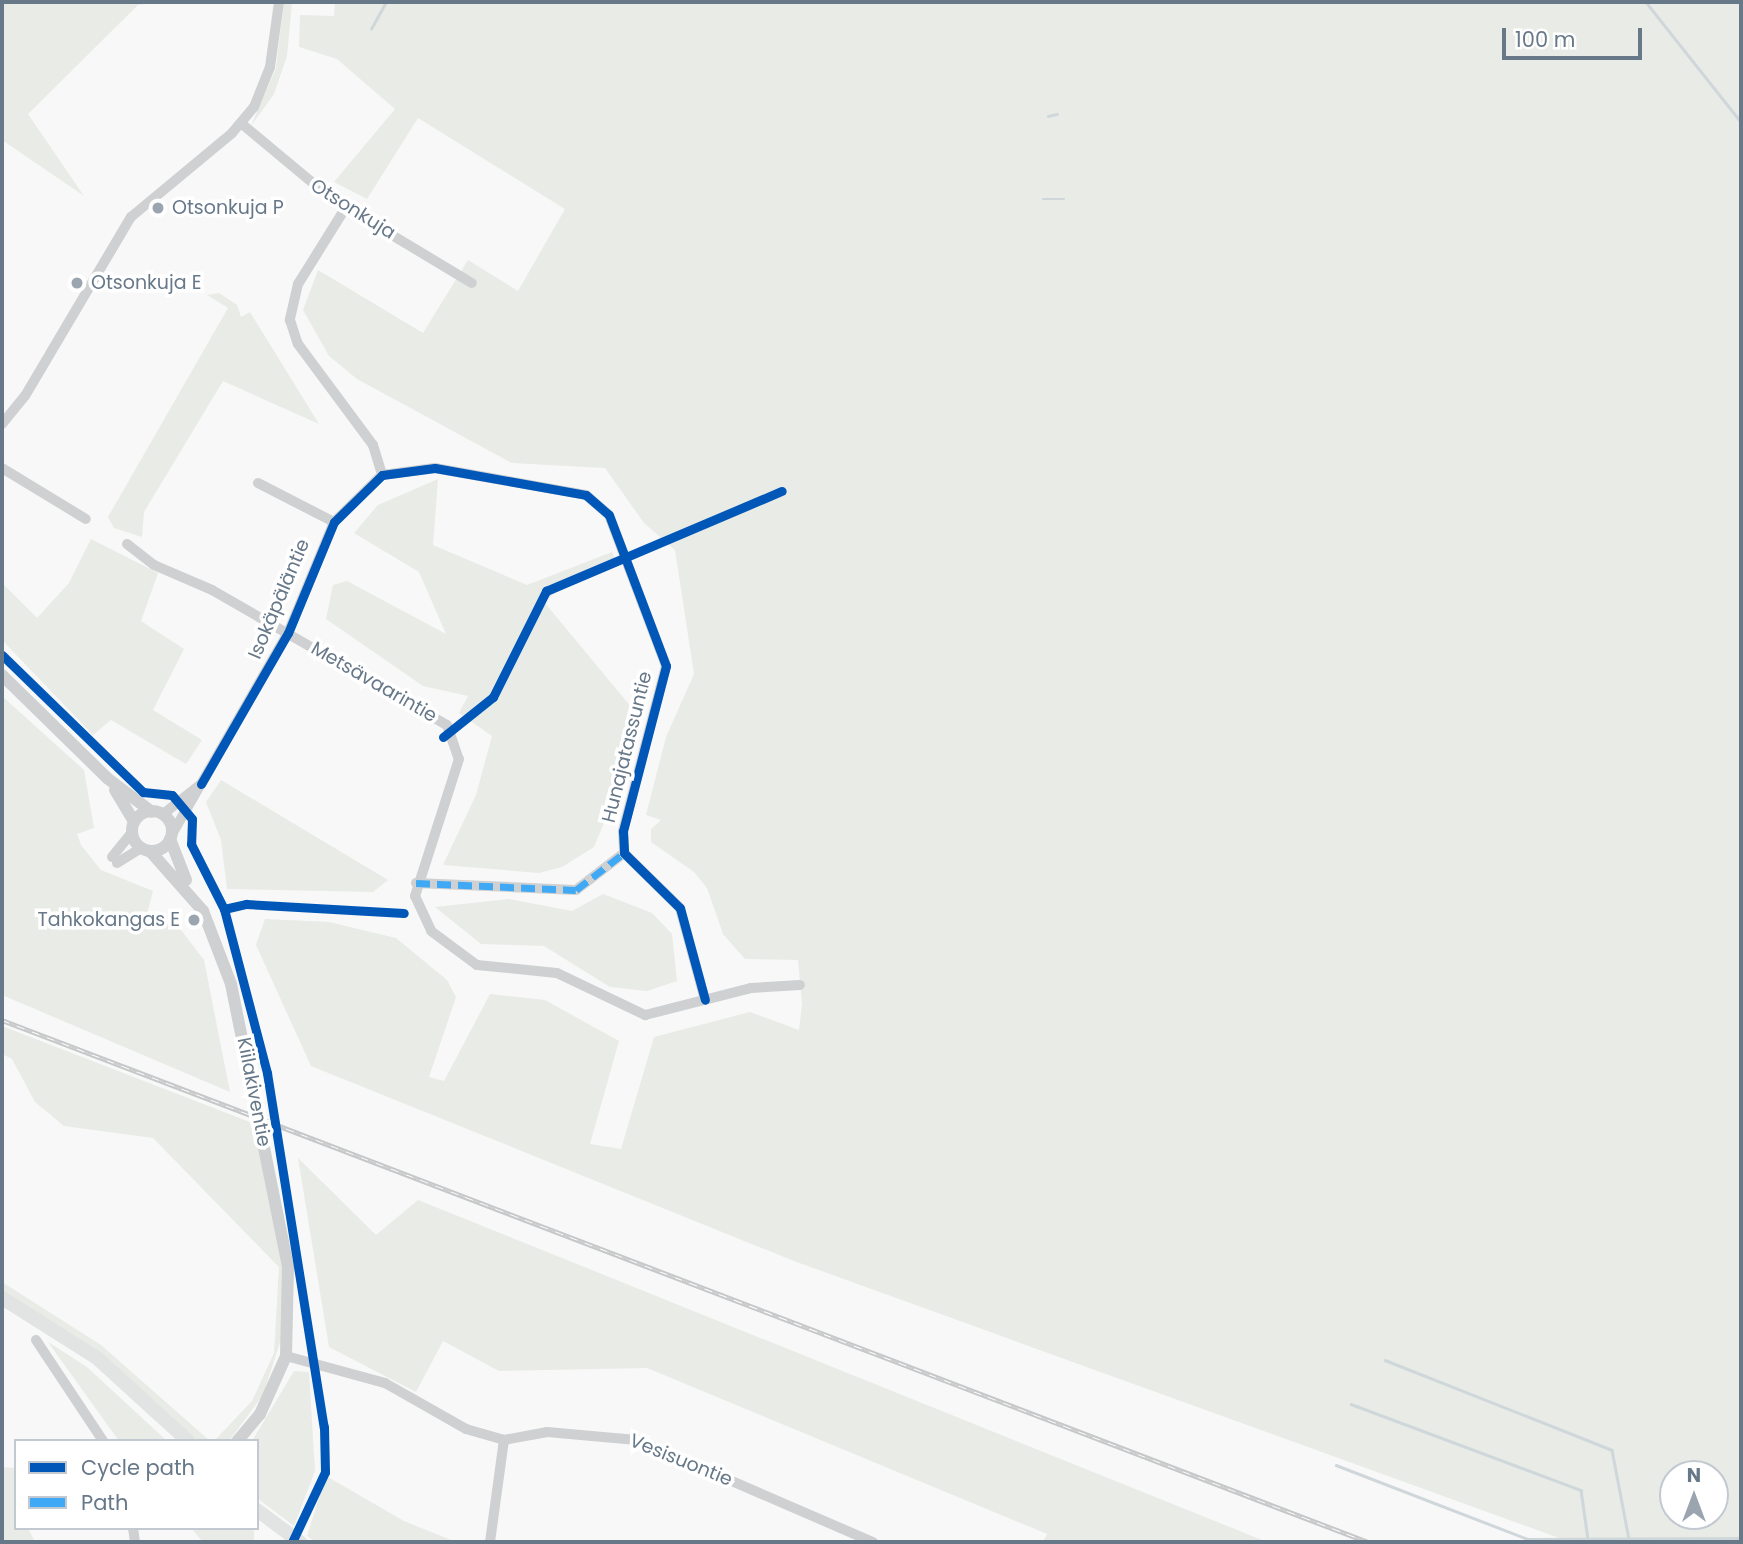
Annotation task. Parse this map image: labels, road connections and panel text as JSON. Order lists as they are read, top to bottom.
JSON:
{
  "streets": {
    "street": [
      "Otsonkuja",
      "Isokäpäläntie",
      "Metsävaarintie",
      "Hunajatassuntie",
      "Kiilakiventie",
      "Vesisuontie"
    ]
  },
  "crossings": [
    ["Isokäpäläntie", "Metsävaarintie"],
    ["Isokäpäläntie", "Hunajatassuntie"],
    ["Isokäpäläntie", "Kiilakiventie"],
    ["Metsävaarintie", "Hunajatassuntie"],
    ["Kiilakiventie", "Vesisuontie"]
  ],
  "places": ["Otsonkuja P", "Otsonkuja E", "Tahkokangas E"],
  "legend": ["Cycle path", "Path"],
  "scale_bar": "100 m",
  "north": "top"
}
